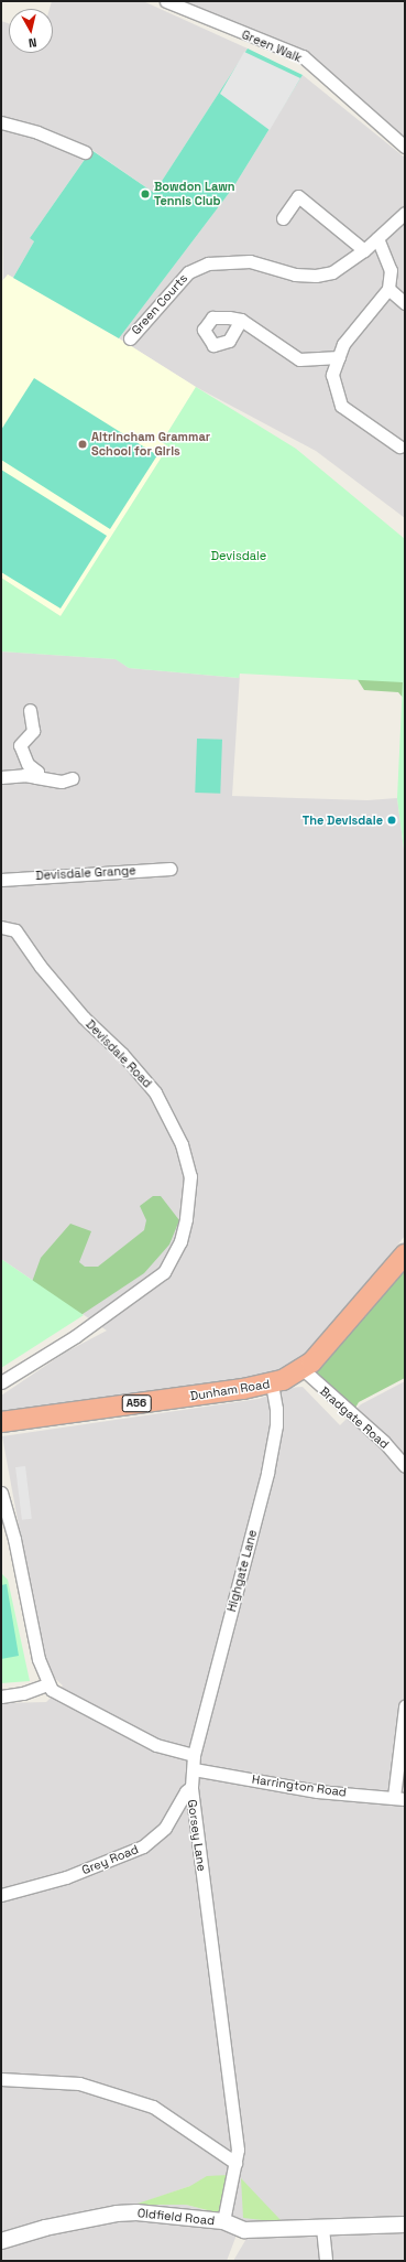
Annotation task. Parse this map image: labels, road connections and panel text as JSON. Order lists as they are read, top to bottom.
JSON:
{
  "streets": {
    "highway": ["Dunham Road", "A56"],
    "street": [
      "Green Walk",
      "Green Courts",
      "Devisdale Grange",
      "Devisdale Road",
      "Bradgate Road",
      "Highgate Lane",
      "Harrington Road",
      "Gorsey Lane",
      "Grey Road",
      "Oldfield Road"
    ]
  },
  "crossings": [
    ["Dunham Road", "Bradgate Road"],
    ["Dunham Road", "Highgate Lane"],
    ["Highgate Lane", "Gorsey Lane"],
    ["Harrington Road", "Gorsey Lane"],
    ["Gorsey Lane", "Grey Road"],
    ["Gorsey Lane", "Oldfield Road"]
  ],
  "parks": ["Devisdale"],
  "places": ["Bowdon Lawn Tennis Club", "Altrincham Grammar School for Girls", "The Devisdale"],
  "north": "bottom"
}
